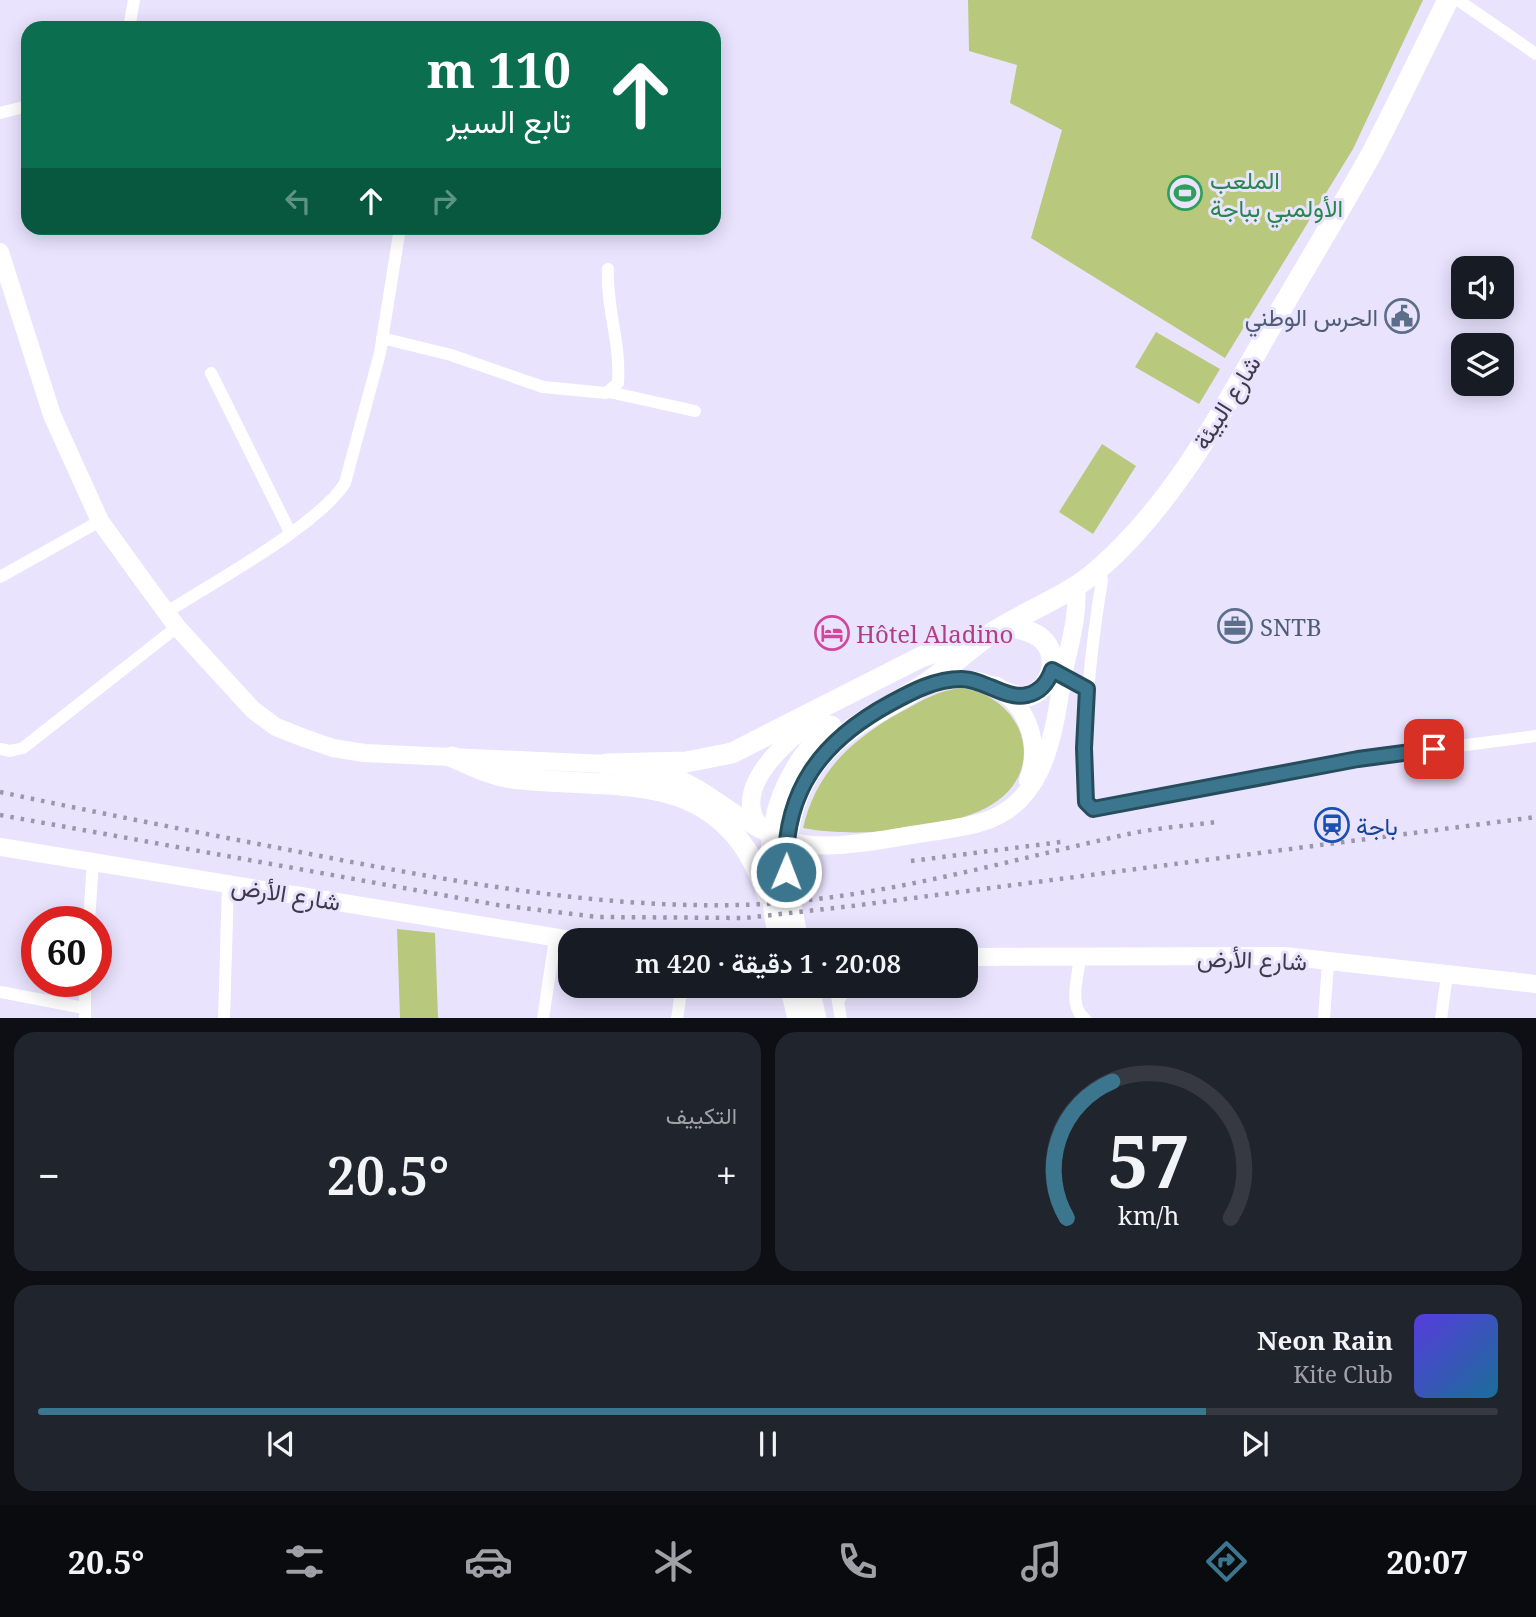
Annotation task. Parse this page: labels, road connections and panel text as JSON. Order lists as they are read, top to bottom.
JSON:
{
  "streets": {
    "main road": ["شارع البيئة", "شارع الأرض"]
  },
  "places": {
    "sports": ["الملعب الأولمبي بباجة"],
    "public building": ["الحرس الوطني"],
    "office": ["SNTB"],
    "hotel": ["Hôtel Aladino"],
    "station": ["باجة"]
  },
  "page": {
    "turn": ["110 m", "تابع السير"],
    "limit": "60",
    "trip": "20:08 · 1 دقيقة · 420 m",
    "tile": "التكييف",
    "heat": ["−", "20.5°", "+"],
    "song": ["Neon Rain", "Kite Club"],
    "tabs": ["20:07", "20.5°"],
    "gauge": ["57", "km/h"]
  }
}
